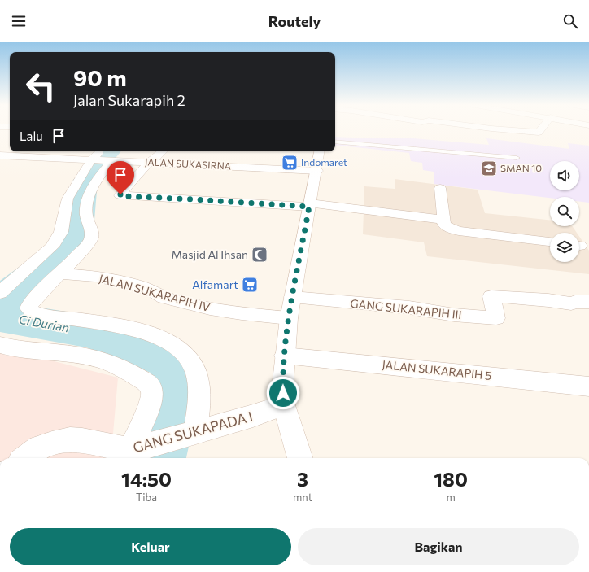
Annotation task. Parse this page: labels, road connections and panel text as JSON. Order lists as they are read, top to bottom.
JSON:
{
  "streets": {
    "street": [
      "JALAN SUKASIRNA",
      "JALAN SUKARAPIH IV",
      "GANG SUKARAPIH III",
      "JALAN SUKARAPIH 5",
      "GANG SUKAPADA I"
    ]
  },
  "water": ["Ci Durian"],
  "places": {
    "supermarket": ["Indomaret", "Alfamart"],
    "school or university": ["SMAN 10"],
    "mosque": ["Masjid Al Ihsan"]
  },
  "page": {
    "header": "Routely",
    "turn": ["90 m", "Jalan Sukarapih 2"],
    "then": "Lalu",
    "eta": [
      "14:50",
      "Tiba",
      "3",
      "mnt",
      "180",
      "m"
    ],
    "buttons": ["Keluar", "Bagikan"]
  }
}
